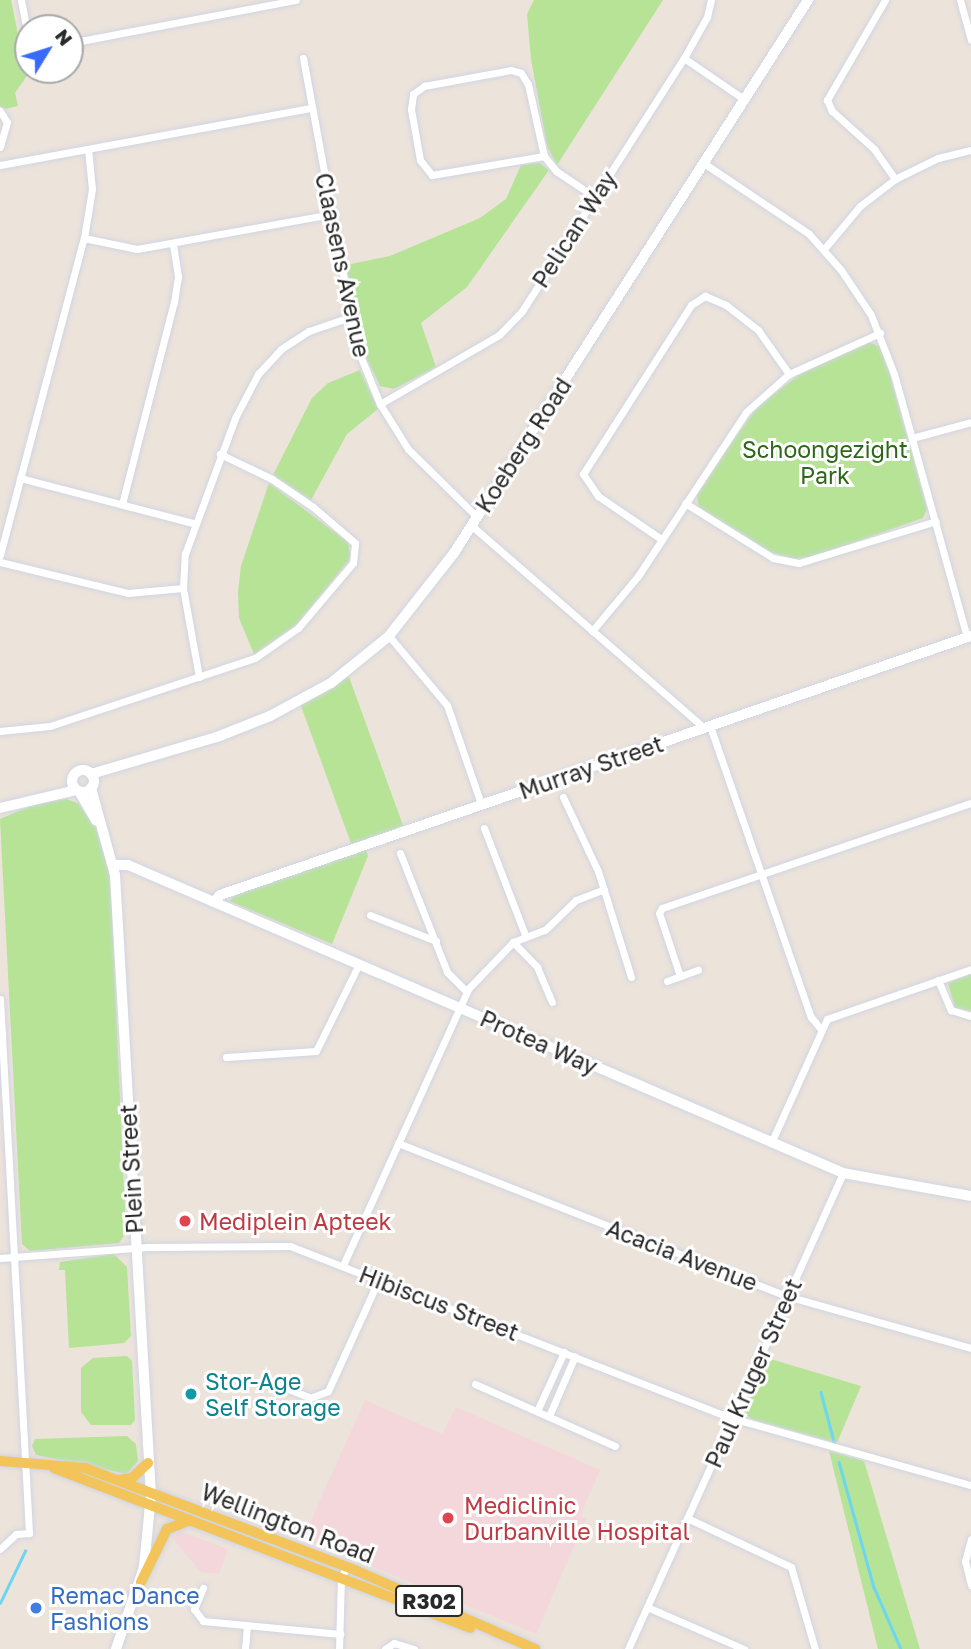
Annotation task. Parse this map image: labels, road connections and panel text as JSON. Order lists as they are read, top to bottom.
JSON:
{
  "streets": {
    "main road": ["Wellington Road", "R302"],
    "street": [
      "Pelican Way",
      "Claasens Avenue",
      "Koeberg Road",
      "Murray Street",
      "Protea Way",
      "Plein Street",
      "Acacia Avenue",
      "Hibiscus Street",
      "Paul Kruger Street"
    ]
  },
  "crossings": [
    ["Pelican Way", "Claasens Avenue"],
    ["Claasens Avenue", "Koeberg Road"],
    ["Claasens Avenue", "Murray Street"],
    ["Koeberg Road", "Plein Street"],
    ["Murray Street", "Protea Way"],
    ["Protea Way", "Plein Street"],
    ["Protea Way", "Paul Kruger Street"],
    ["Plein Street", "Hibiscus Street"],
    ["Plein Street", "Wellington Road"],
    ["Acacia Avenue", "Paul Kruger Street"],
    ["Hibiscus Street", "Paul Kruger Street"]
  ],
  "parks": ["Schoongezight Park"],
  "places": [
    "Mediplein Apteek",
    "Stor-Age Self Storage",
    "Mediclinic Durbanville Hospital",
    "Remac Dance Fashions"
  ],
  "north": "top right"
}
